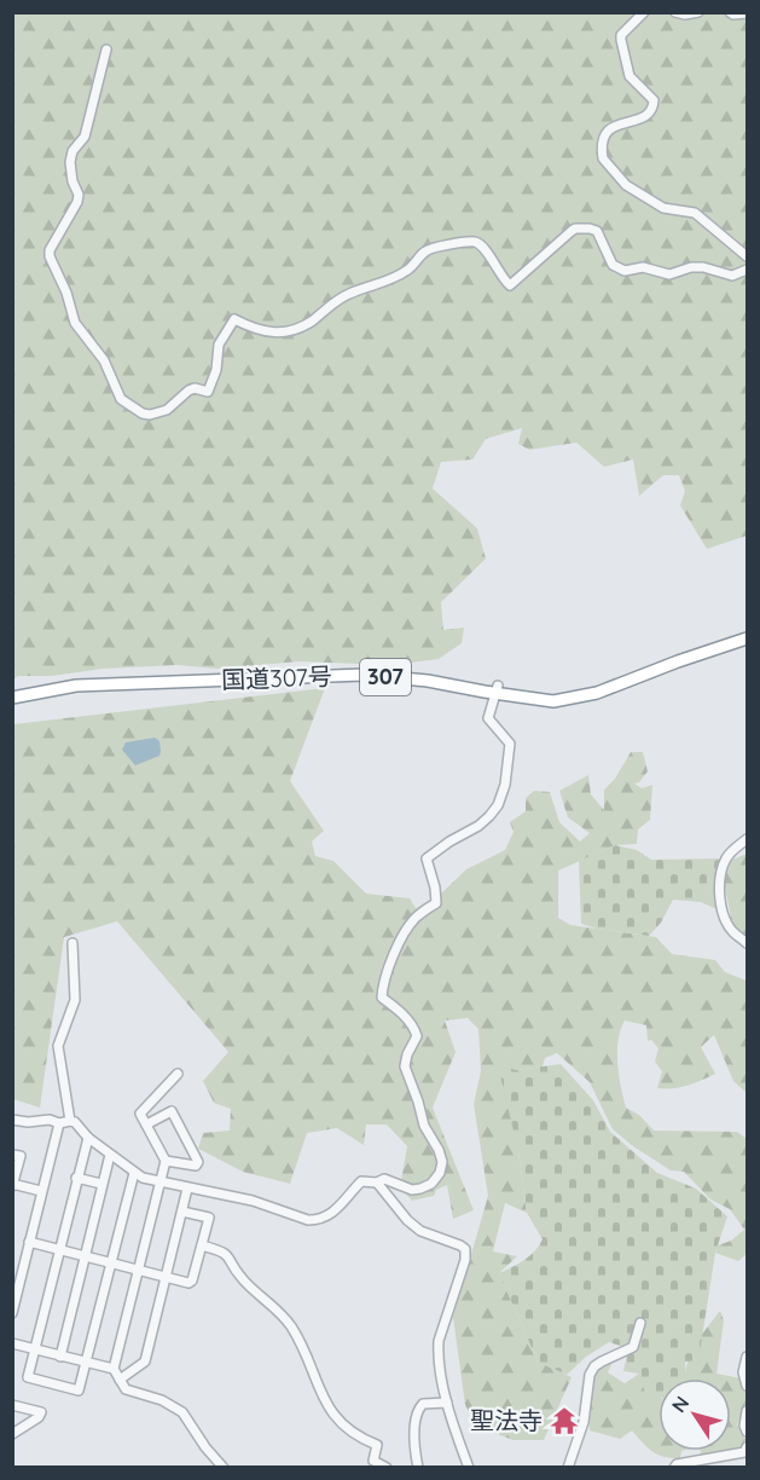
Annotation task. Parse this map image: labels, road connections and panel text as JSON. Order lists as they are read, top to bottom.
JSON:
{
  "streets": {
    "highway": ["307", "国道307号"]
  },
  "places": {
    "temple": ["聖法寺"]
  },
  "north": "top left"
}
